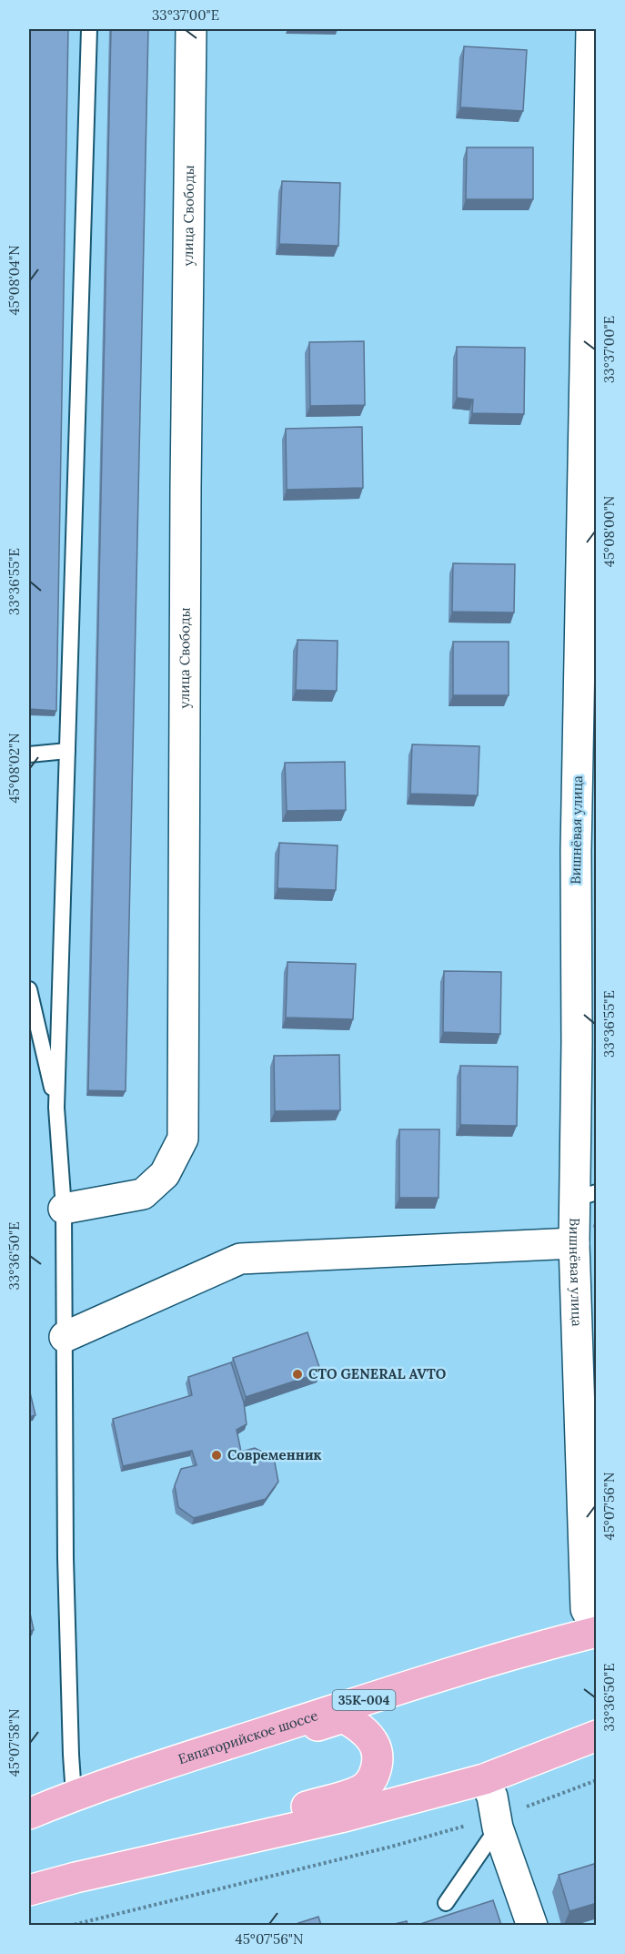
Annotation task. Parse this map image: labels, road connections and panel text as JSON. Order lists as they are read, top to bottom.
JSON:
{
  "streets": {
    "main road": ["35К-004", "Евпаторийское шоссе"],
    "street": ["улица Свободы", "Вишнёвая улица"]
  },
  "crossings": [
    ["Вишнёвая улица", "Евпаторийское шоссе"]
  ],
  "places": ["СТО GENERAL AVTO", "Современник"],
  "coordinates": [
    "33°37'00\"E",
    "45°08'04\"N",
    "45°08'00\"N",
    "33°36'55\"E",
    "45°08'02\"N",
    "33°36'50\"E",
    "45°07'56\"N",
    "45°07'58\"N"
  ]
}
